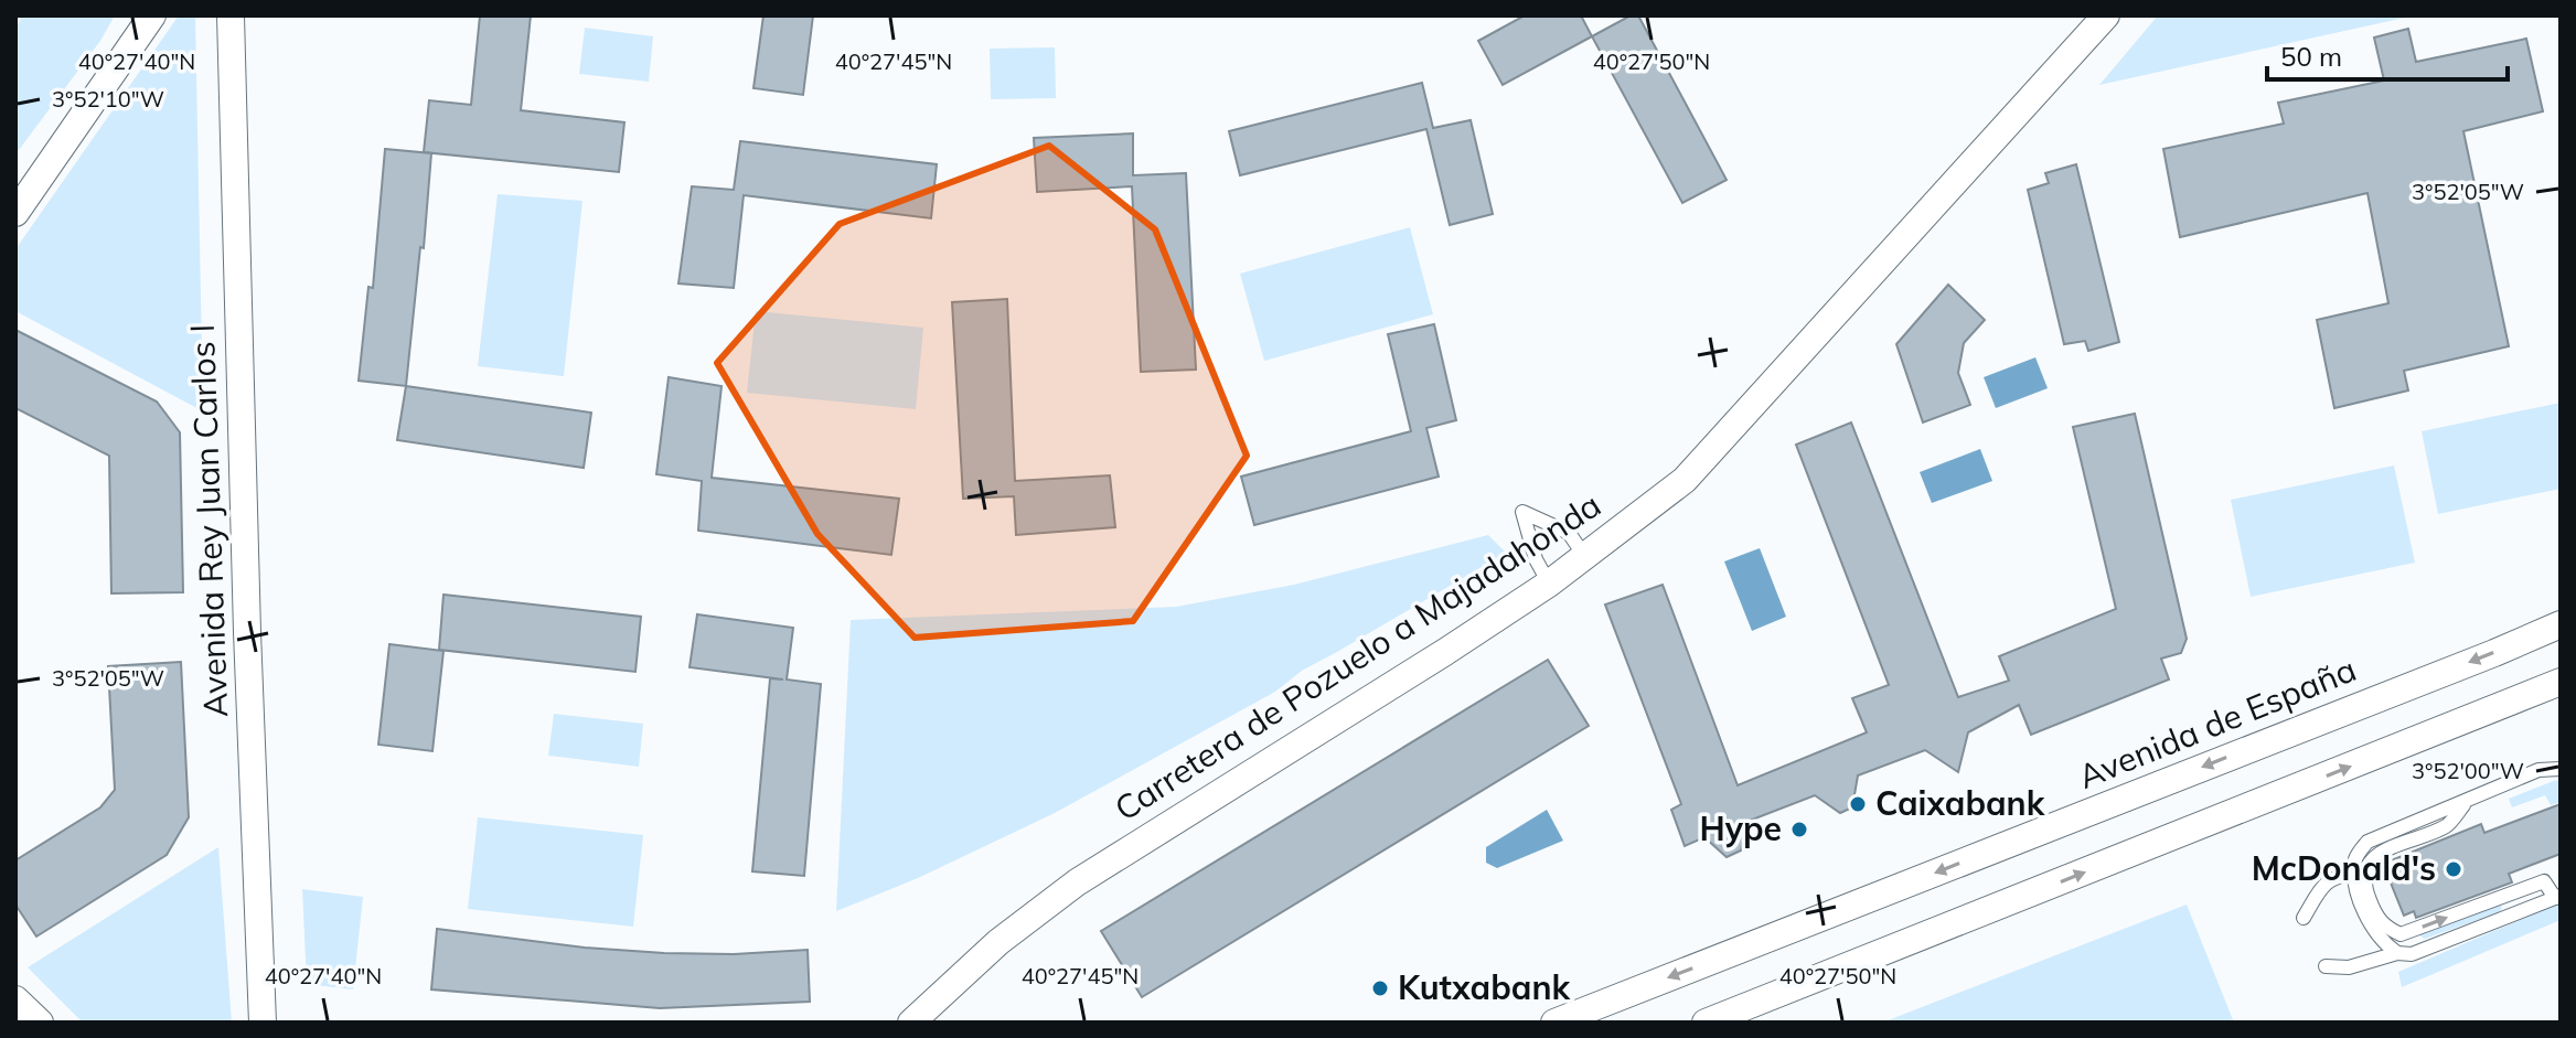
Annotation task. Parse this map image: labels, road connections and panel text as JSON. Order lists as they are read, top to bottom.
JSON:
{
  "streets": {
    "street": ["Avenida Rey Juan Carlos I", "Carretera de Pozuelo a Majadahonda", "Avenida de España"]
  },
  "places": [
    "Caixabank",
    "Hype",
    "McDonald's",
    "Kutxabank"
  ],
  "scale_bar": "50 m",
  "coordinates": [
    "40°27'40\"N",
    "40°27'45\"N",
    "40°27'50\"N",
    "3°52'10\"W",
    "3°52'05\"W",
    "3°52'00\"W"
  ]
}
